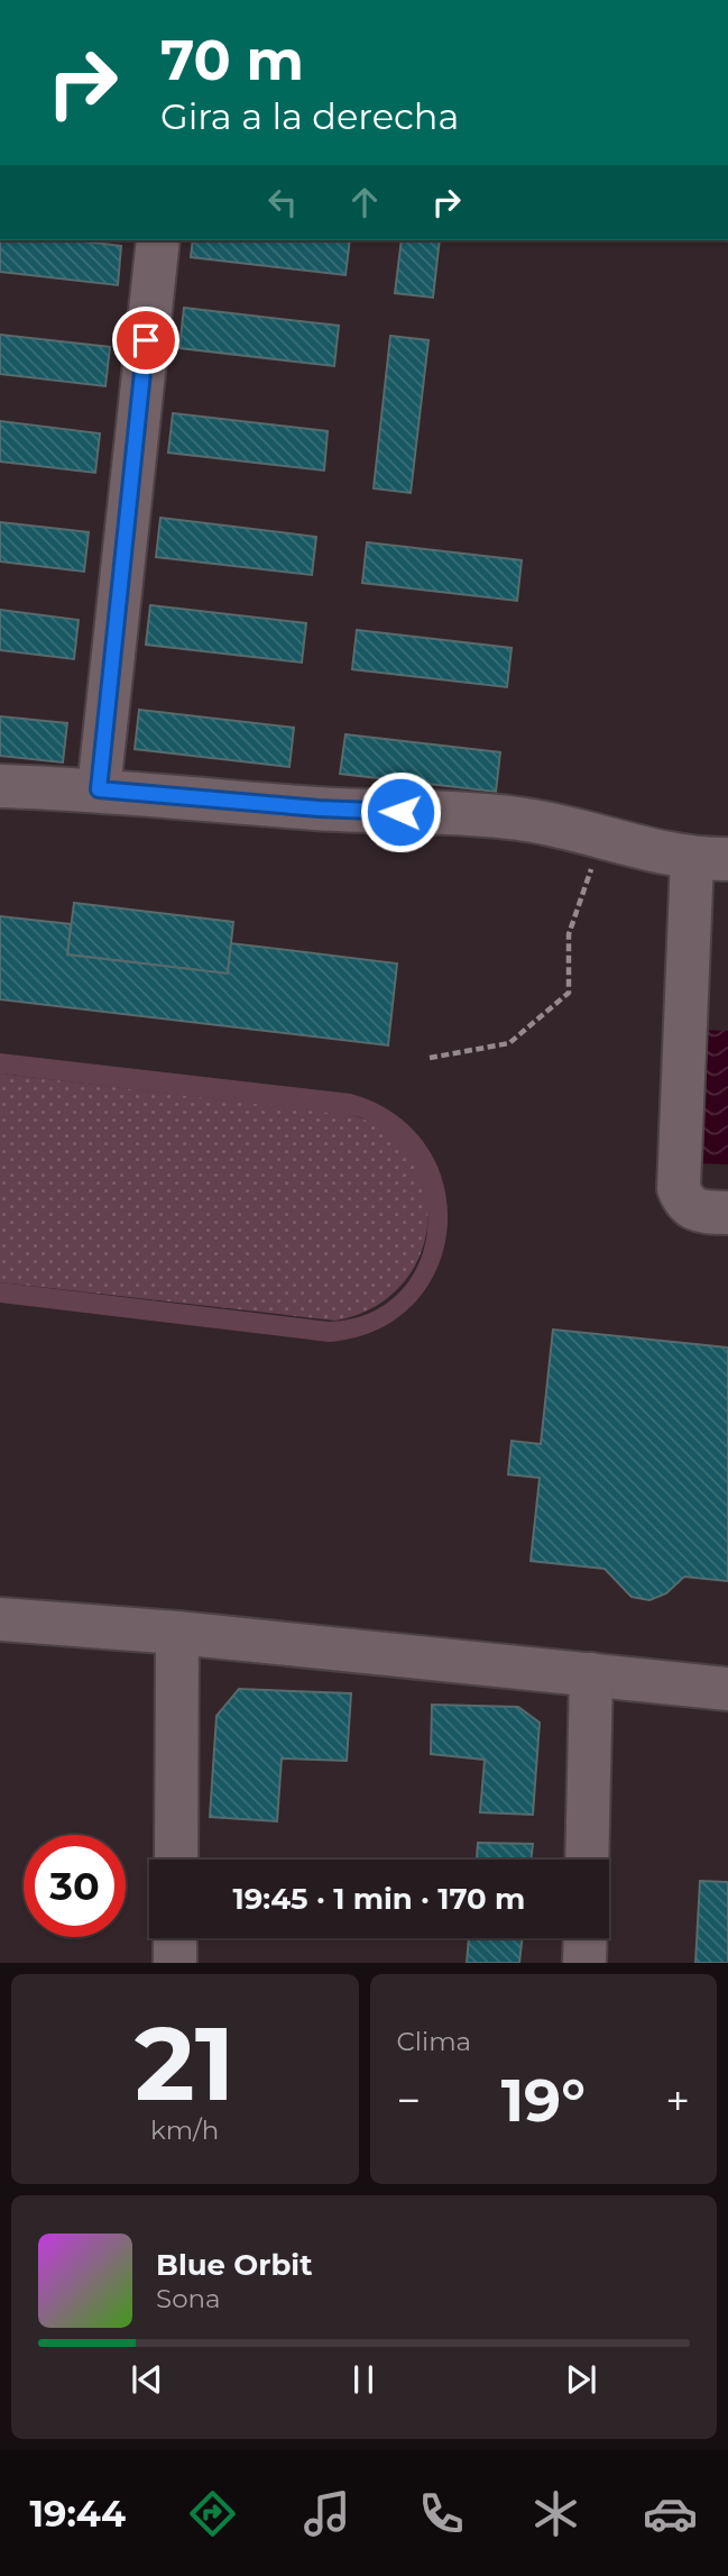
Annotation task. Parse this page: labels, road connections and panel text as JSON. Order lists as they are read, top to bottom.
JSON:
{
  "page": {
    "turn": ["70 m", "Gira a la derecha"],
    "limit": "30",
    "trip": "19:45 · 1 min · 170 m",
    "tile": [
      ["21", "km/h"],
      "Clima"
    ],
    "heat": ["−", "19°", "+"],
    "song": ["Blue Orbit", "Sona"],
    "tabs": "19:44"
  }
}
